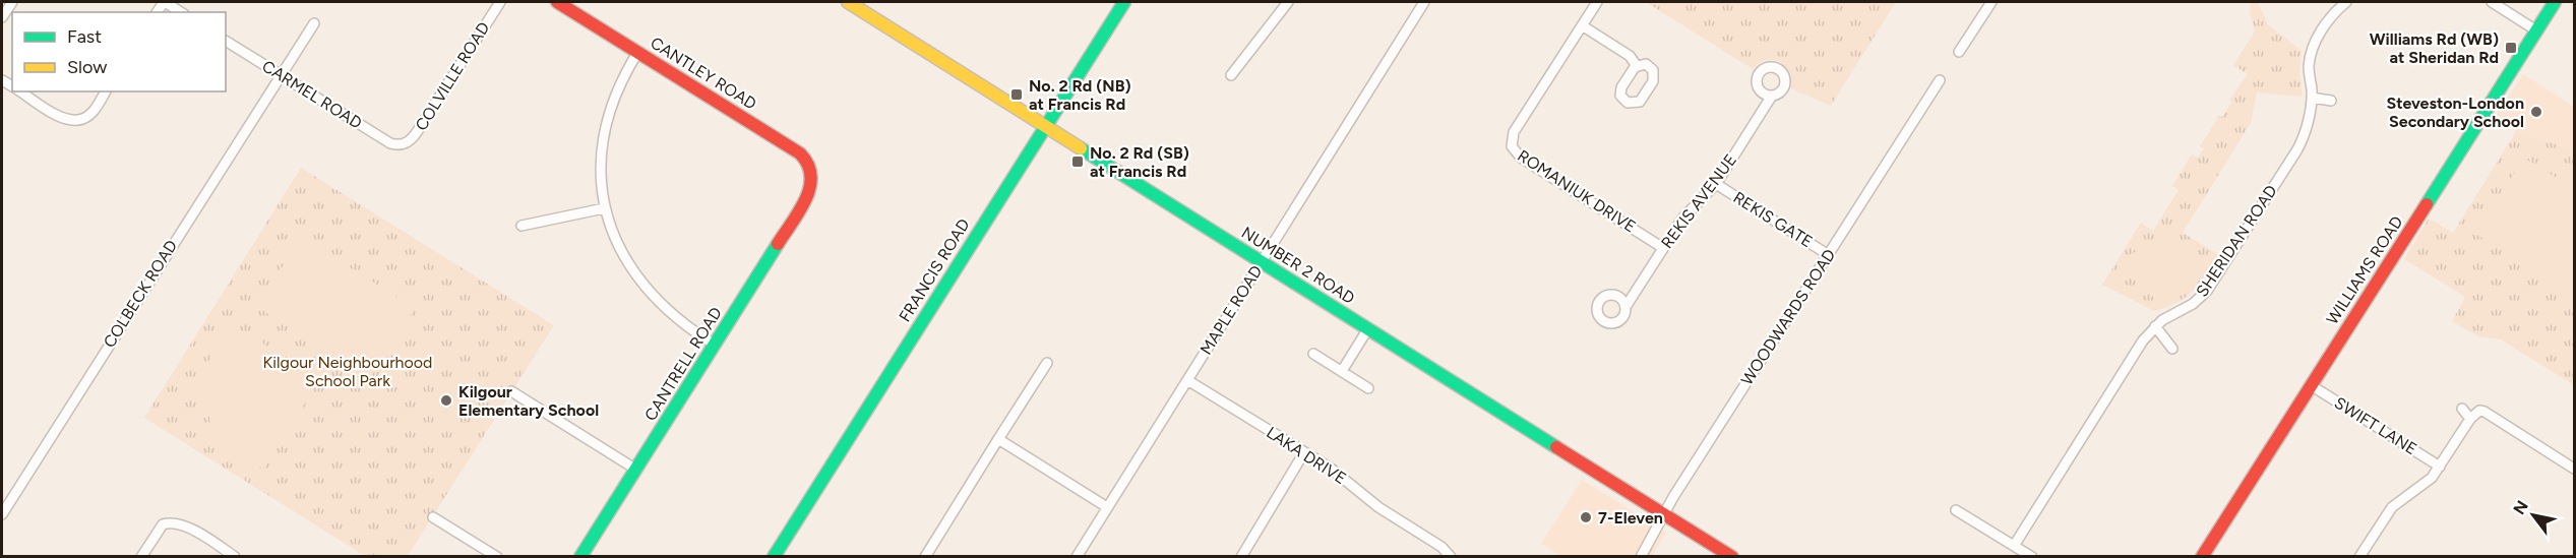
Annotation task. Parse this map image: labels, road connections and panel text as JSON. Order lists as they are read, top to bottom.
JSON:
{
  "streets": {
    "street": [
      "CANTLEY ROAD",
      "COLVILLE ROAD",
      "CARMEL ROAD",
      "ROMANIUK DRIVE",
      "REKIS AVENUE",
      "REKIS GATE",
      "SHERIDAN ROAD",
      "NUMBER 2 ROAD",
      "FRANCIS ROAD",
      "WILLIAMS ROAD",
      "COLBECK ROAD",
      "MAPLE ROAD",
      "WOODWARDS ROAD",
      "CANTRELL ROAD",
      "SWIFT LANE",
      "LAKA DRIVE"
    ]
  },
  "crossings": [
    ["CANTLEY ROAD", "CANTRELL ROAD"],
    ["COLVILLE ROAD", "CARMEL ROAD"],
    ["CARMEL ROAD", "COLBECK ROAD"],
    ["ROMANIUK DRIVE", "REKIS AVENUE"],
    ["REKIS AVENUE", "REKIS GATE"],
    ["REKIS GATE", "WOODWARDS ROAD"],
    ["NUMBER 2 ROAD", "FRANCIS ROAD"],
    ["NUMBER 2 ROAD", "MAPLE ROAD"],
    ["NUMBER 2 ROAD", "WOODWARDS ROAD"],
    ["WILLIAMS ROAD", "SWIFT LANE"],
    ["MAPLE ROAD", "LAKA DRIVE"]
  ],
  "parks": ["Kilgour Neighbourhood School Park"],
  "places": {
    "transit": ["Williams Rd (WB) at Sheridan Rd", "No. 2 Rd (NB) at Francis Rd", "No. 2 Rd (SB) at Francis Rd"],
    "other": ["Steveston-London Secondary School", "Kilgour Elementary School", "7-Eleven"]
  },
  "legend": ["Fast", "Slow"],
  "north": "top left"
}
